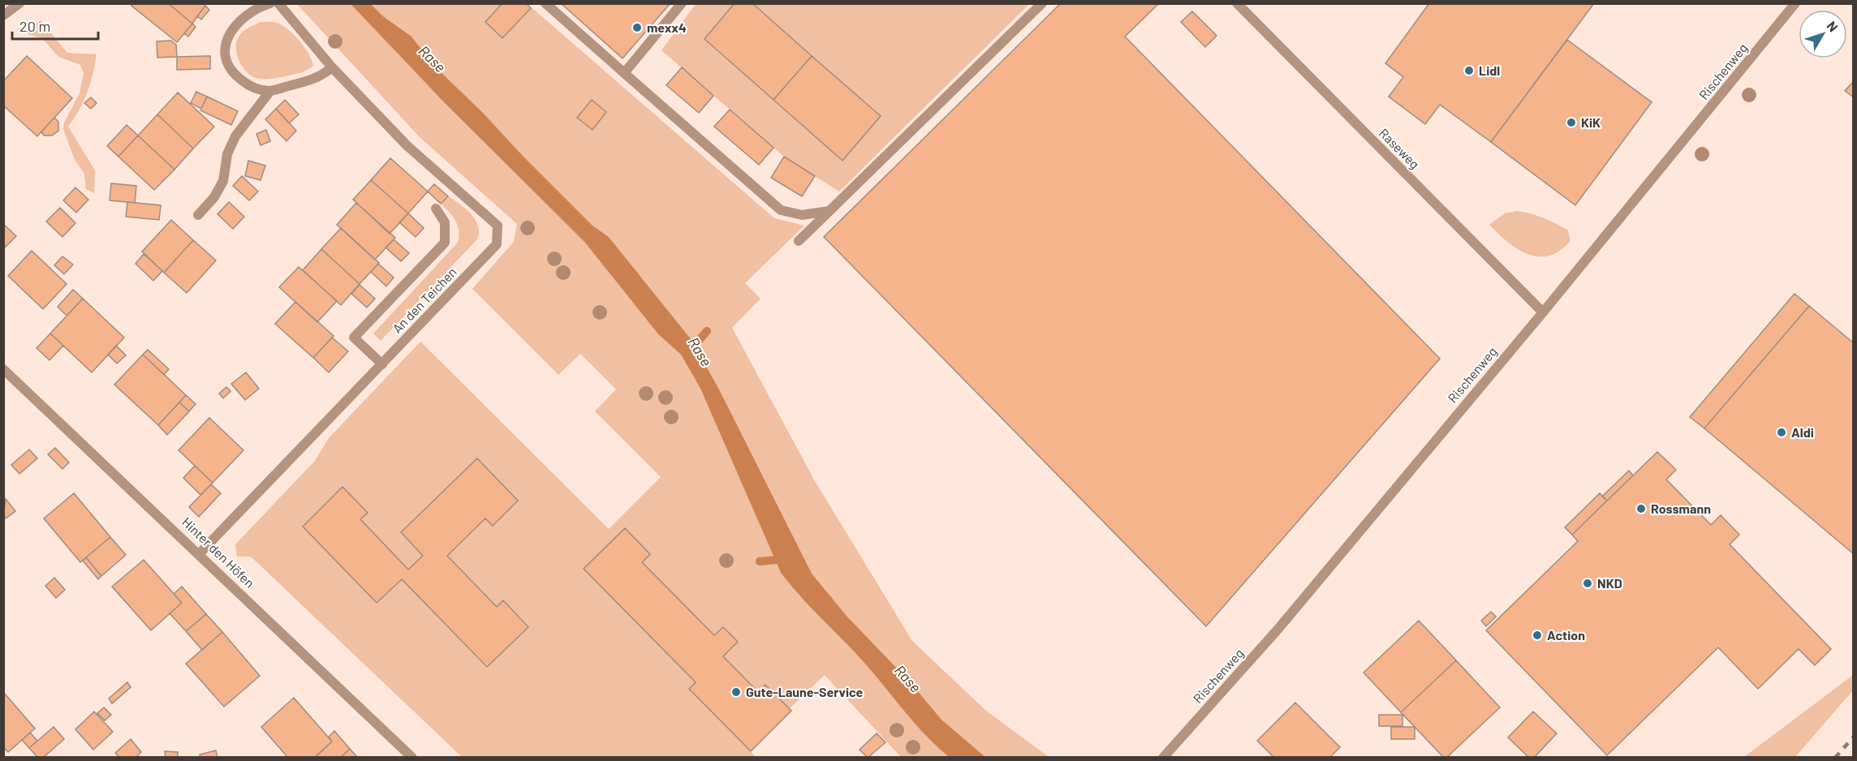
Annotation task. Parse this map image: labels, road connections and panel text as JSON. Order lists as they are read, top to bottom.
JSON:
{
  "streets": {
    "street": [
      "Rischenweg",
      "Raseweg",
      "An den Teichen",
      "Hinter den Höfen"
    ]
  },
  "crossings": [
    ["Rischenweg", "Raseweg"],
    ["An den Teichen", "Hinter den Höfen"]
  ],
  "water": ["Rase"],
  "places": [
    "mexx4",
    "Lidl",
    "KiK",
    "Aldi",
    "Rossmann",
    "NKD",
    "Action",
    "Gute-Laune-Service"
  ],
  "scale_bar": "20 m",
  "north": "top right"
}
